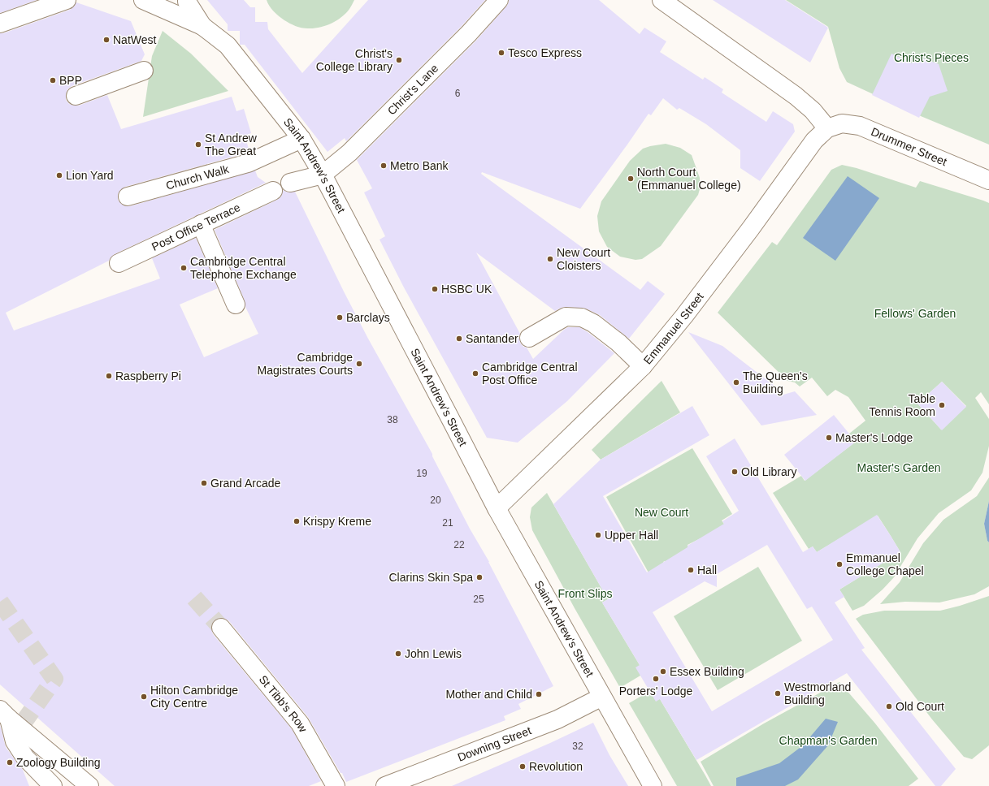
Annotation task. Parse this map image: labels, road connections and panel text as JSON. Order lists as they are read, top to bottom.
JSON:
{
  "streets": {
    "street": [
      "Christ's Lane",
      "Drummer Street",
      "Saint Andrew's Street",
      "Church Walk",
      "Post Office Terrace",
      "Emmanuel Street",
      "St Tibb's Row",
      "Downing Street"
    ]
  },
  "crossings": [
    ["Christ's Lane", "Saint Andrew's Street"],
    ["Drummer Street", "Emmanuel Street"],
    ["Saint Andrew's Street", "Church Walk"],
    ["Saint Andrew's Street", "Emmanuel Street"],
    ["Saint Andrew's Street", "Downing Street"]
  ],
  "parks": [
    "Christ's Pieces",
    "Fellows' Garden",
    "Master's Garden",
    "New Court",
    "Front Slips",
    "Chapman's Garden"
  ],
  "places": [
    "NatWest",
    "Tesco Express",
    "Christ's College Library",
    "BPP",
    "St Andrew The Great",
    "Metro Bank",
    "Lion Yard",
    "North Court (Emmanuel College)",
    "New Court Cloisters",
    "Cambridge Central Telephone Exchange",
    "HSBC UK",
    "Barclays",
    "Santander",
    "Cambridge Magistrates Courts",
    "Cambridge Central Post Office",
    "Raspberry Pi",
    "The Queen's Building",
    "Table Tennis Room",
    "Master's Lodge",
    "Old Library",
    "Grand Arcade",
    "Krispy Kreme",
    "Upper Hall",
    "Emmanuel College Chapel",
    "Hall",
    "Clarins Skin Spa",
    "John Lewis",
    "Essex Building",
    "Porters' Lodge",
    "Westmorland Building",
    "Mother and Child",
    "Hilton Cambridge City Centre",
    "Old Court",
    "Zoology Building",
    "Revolution"
  ],
  "house_numbers": [
    "6",
    "38",
    "19",
    "20",
    "21",
    "22",
    "25",
    "32"
  ]
}
